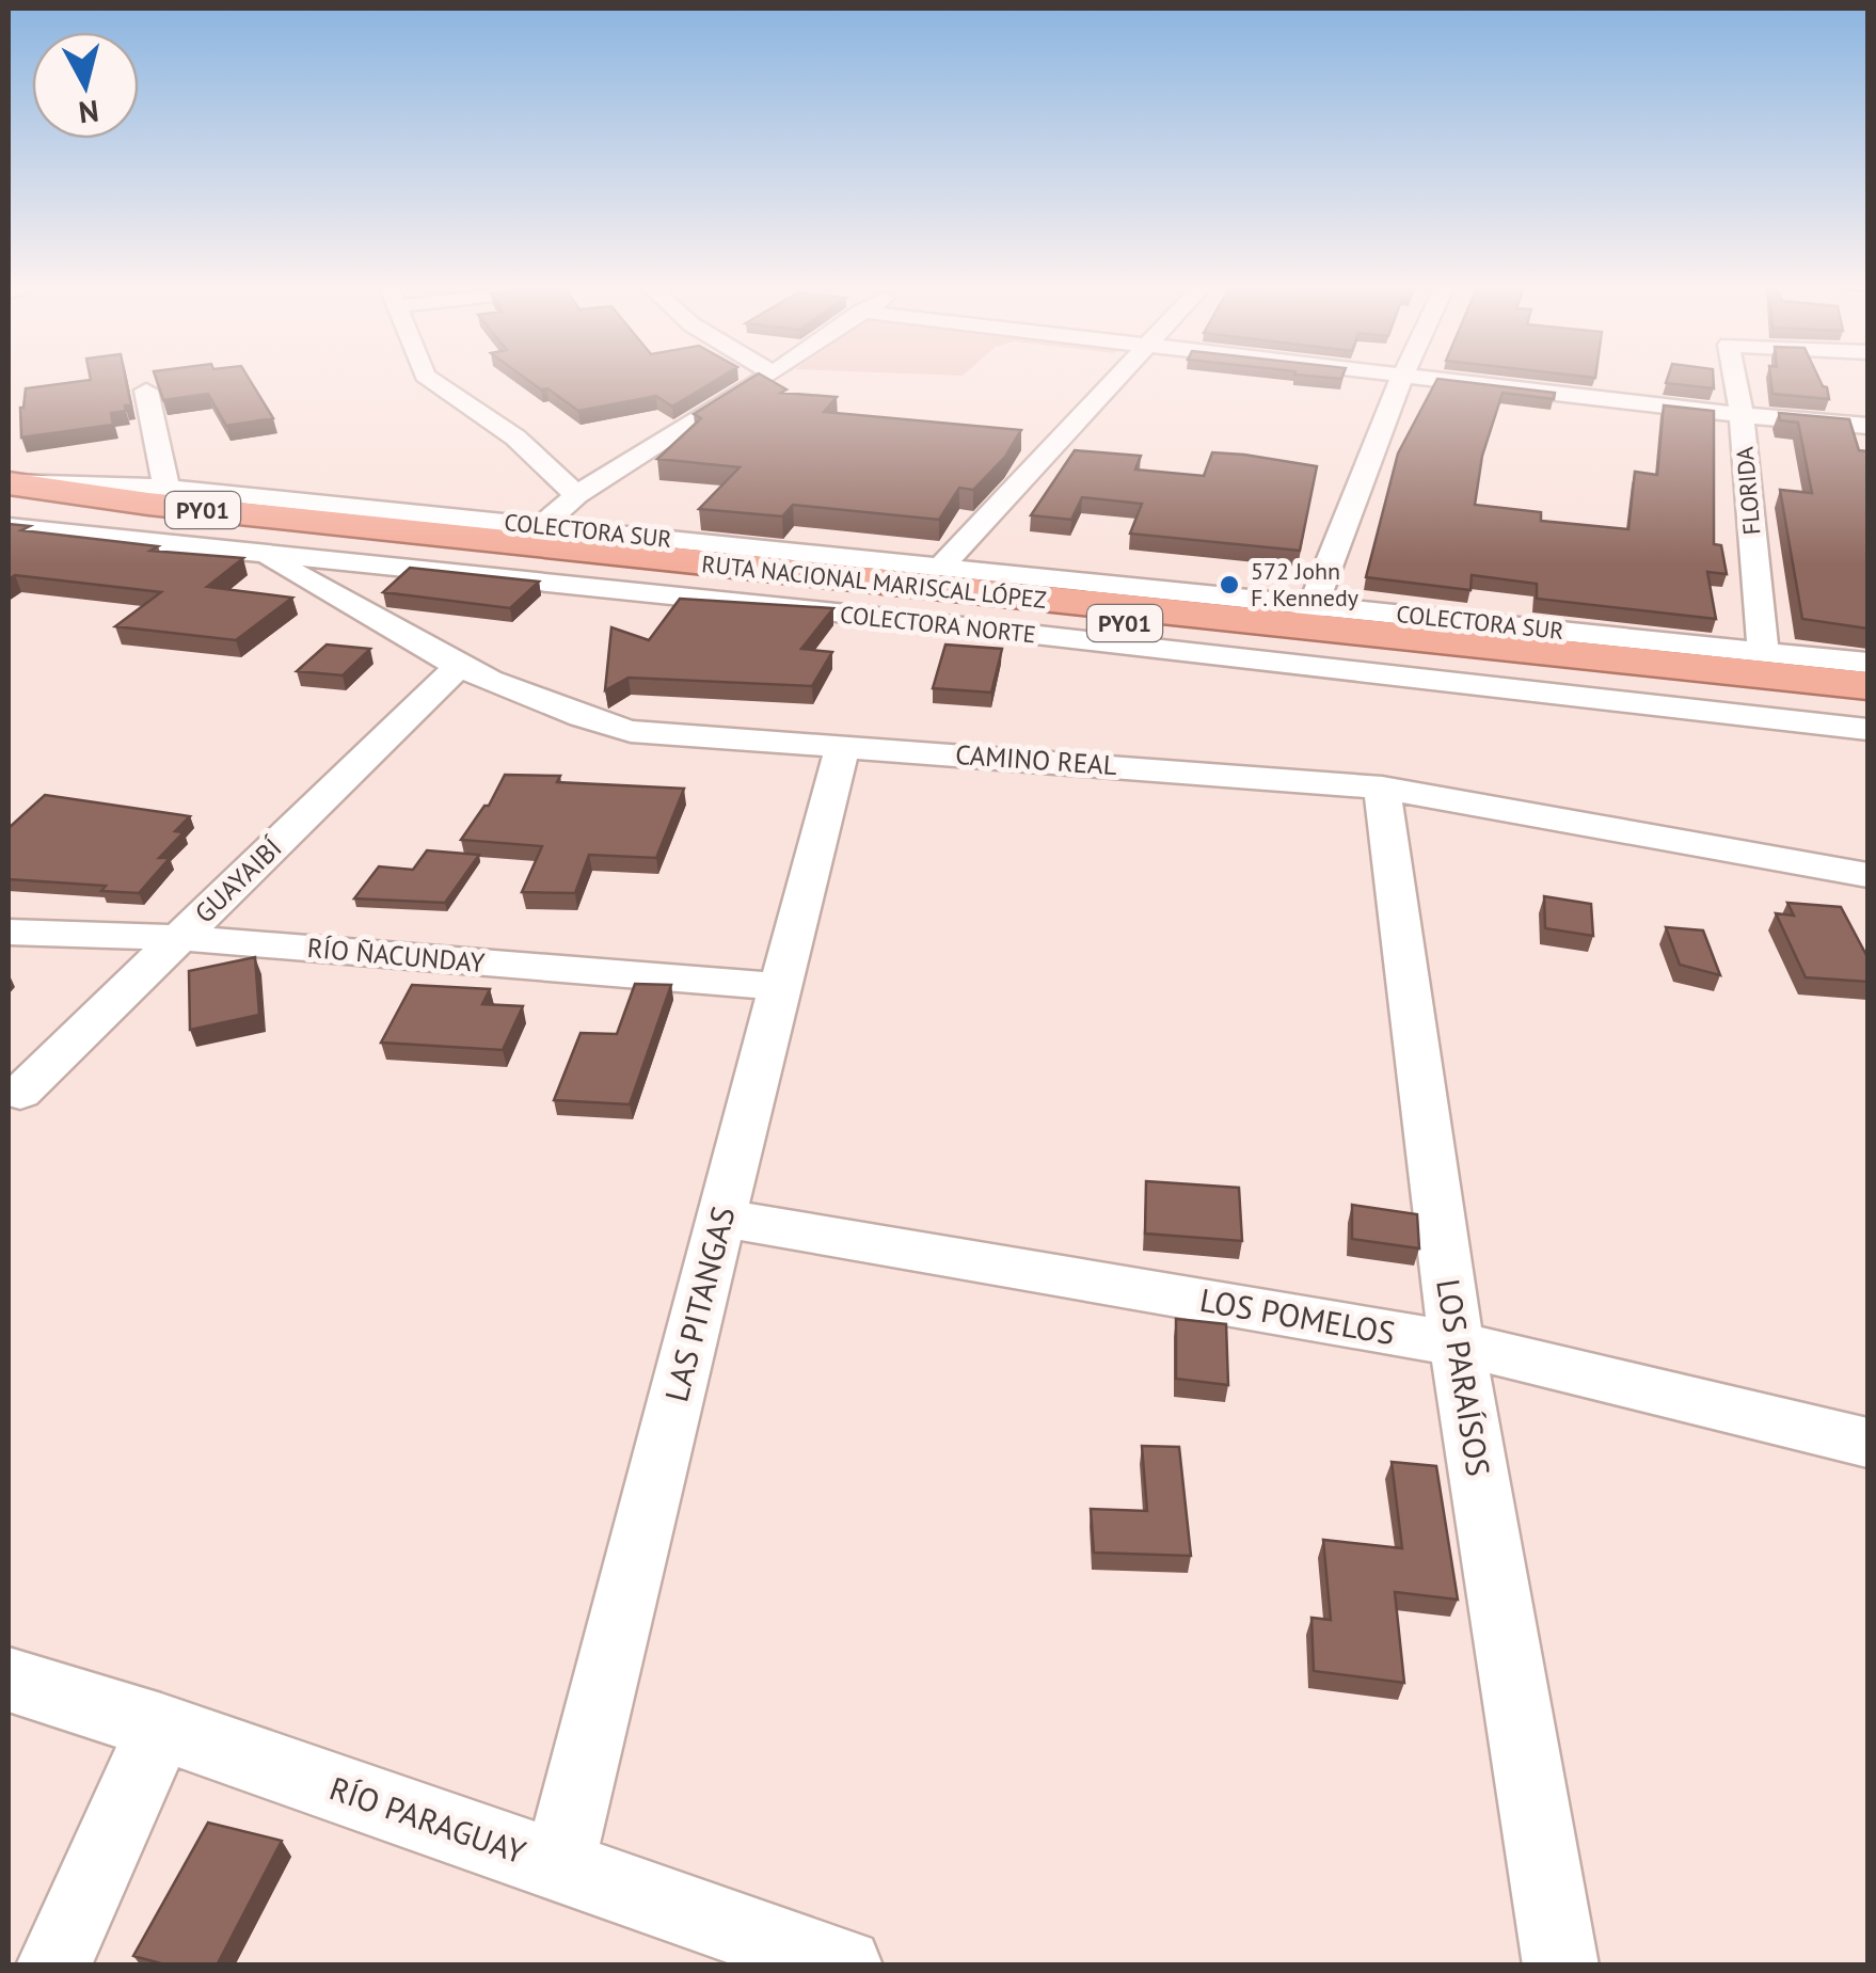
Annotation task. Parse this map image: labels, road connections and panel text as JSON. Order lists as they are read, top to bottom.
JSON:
{
  "streets": {
    "highway": ["PY01", "RUTA NACIONAL MARISCAL LÓPEZ"],
    "street": [
      "FLORIDA",
      "COLECTORA SUR",
      "COLECTORA NORTE",
      "CAMINO REAL",
      "GUAYAIBÍ",
      "RÍO ÑACUNDAY",
      "LAS PITANGAS",
      "LOS POMELOS",
      "LOS PARAÍSOS",
      "RÍO PARAGUAY"
    ]
  },
  "crossings": [
    ["FLORIDA", "COLECTORA SUR"],
    ["COLECTORA SUR", "RUTA NACIONAL MARISCAL LÓPEZ"],
    ["RUTA NACIONAL MARISCAL LÓPEZ", "COLECTORA NORTE"],
    ["RUTA NACIONAL MARISCAL LÓPEZ", "CAMINO REAL"],
    ["COLECTORA NORTE", "CAMINO REAL"],
    ["CAMINO REAL", "GUAYAIBÍ"],
    ["CAMINO REAL", "LAS PITANGAS"],
    ["CAMINO REAL", "LOS PARAÍSOS"],
    ["GUAYAIBÍ", "RÍO ÑACUNDAY"],
    ["RÍO ÑACUNDAY", "LAS PITANGAS"],
    ["LAS PITANGAS", "LOS POMELOS"],
    ["LAS PITANGAS", "RÍO PARAGUAY"],
    ["LOS POMELOS", "LOS PARAÍSOS"]
  ],
  "places": ["572 John F. Kennedy"],
  "north": "bottom"
}
